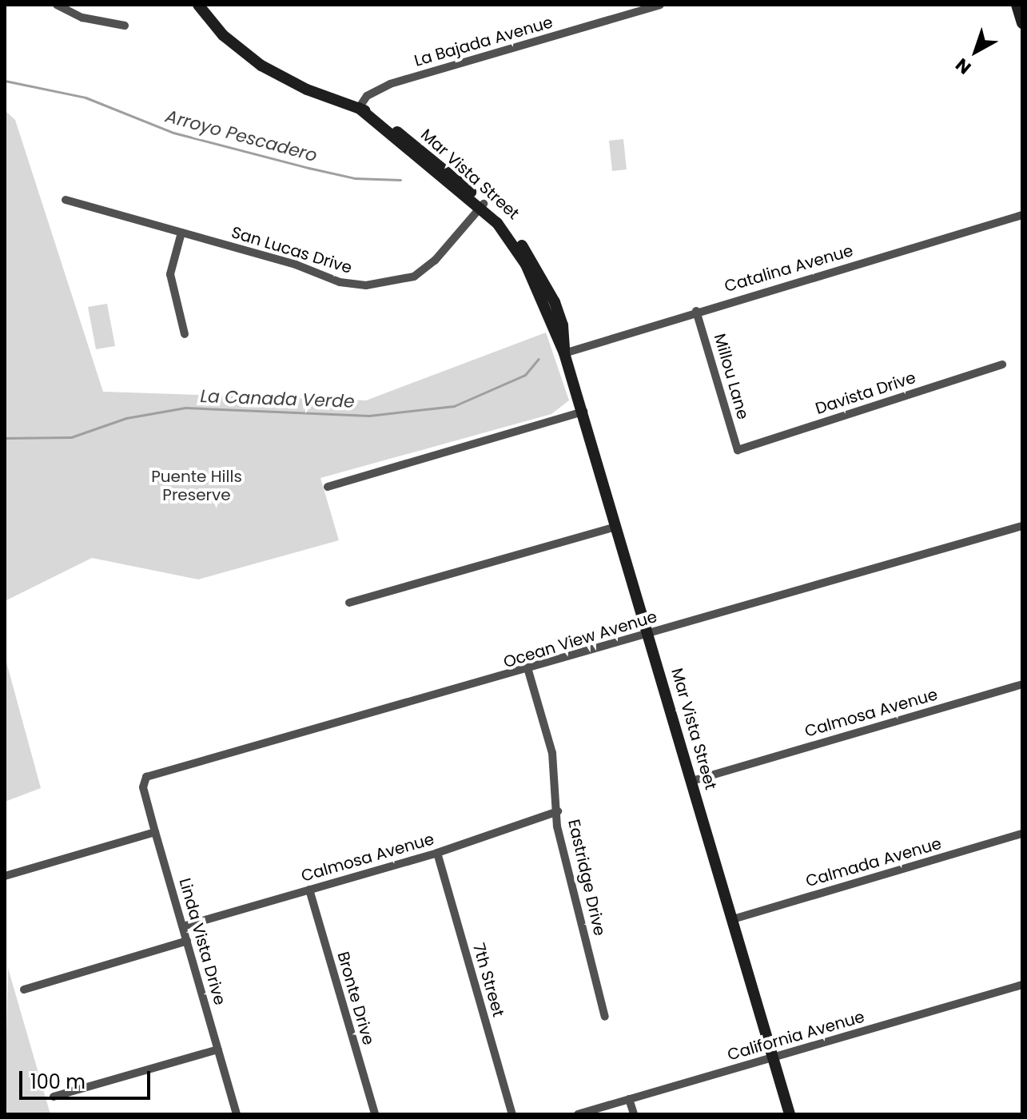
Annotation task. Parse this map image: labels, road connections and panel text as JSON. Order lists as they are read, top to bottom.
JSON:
{
  "streets": {
    "street": [
      "La Bajada Avenue",
      "Mar Vista Street",
      "San Lucas Drive",
      "Catalina Avenue",
      "Millou Lane",
      "Davista Drive",
      "Ocean View Avenue",
      "Calmosa Avenue",
      "Calmada Avenue",
      "Eastridge Drive",
      "Linda Vista Drive",
      "7th Street",
      "Bronte Drive",
      "California Avenue"
    ]
  },
  "crossings": [
    ["La Bajada Avenue", "Mar Vista Street"],
    ["Mar Vista Street", "San Lucas Drive"],
    ["Mar Vista Street", "Catalina Avenue"],
    ["Mar Vista Street", "Ocean View Avenue"],
    ["Mar Vista Street", "Calmosa Avenue"],
    ["Mar Vista Street", "Calmada Avenue"],
    ["Mar Vista Street", "California Avenue"],
    ["Catalina Avenue", "Millou Lane"],
    ["Millou Lane", "Davista Drive"],
    ["Ocean View Avenue", "Eastridge Drive"],
    ["Ocean View Avenue", "Linda Vista Drive"],
    ["Calmosa Avenue", "Eastridge Drive"],
    ["Calmosa Avenue", "Linda Vista Drive"],
    ["Calmosa Avenue", "7th Street"],
    ["Calmosa Avenue", "Bronte Drive"]
  ],
  "water": ["Arroyo Pescadero", "La Canada Verde"],
  "parks": ["Puente Hills Preserve"],
  "scale_bar": "100 m",
  "north": "bottom left"
}
